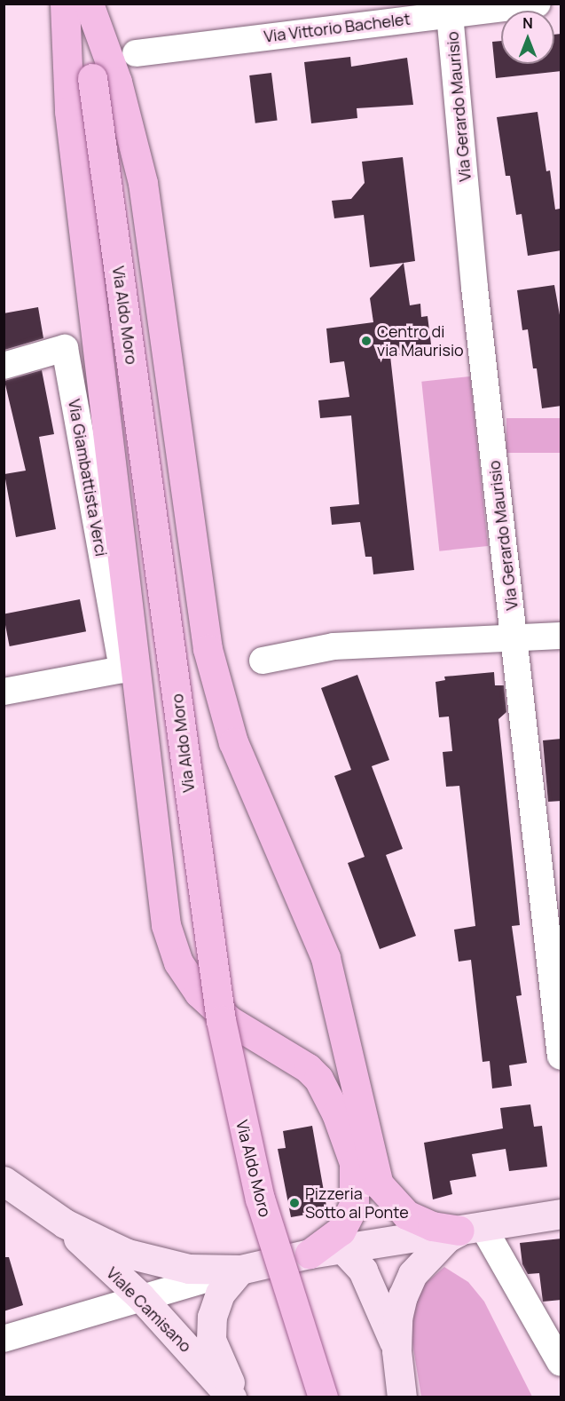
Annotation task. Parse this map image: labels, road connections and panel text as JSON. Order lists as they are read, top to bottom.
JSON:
{
  "streets": {
    "main road": ["Via Aldo Moro", "Viale Camisano"],
    "street": ["Via Vittorio Bachelet", "Via Gerardo Maurisio", "Via Giambattista Verci"]
  },
  "crossings": [
    ["Via Vittorio Bachelet", "Via Gerardo Maurisio"]
  ],
  "places": ["Centro di via Maurisio", "Pizzeria Sotto al Ponte"],
  "north": "top"
}
